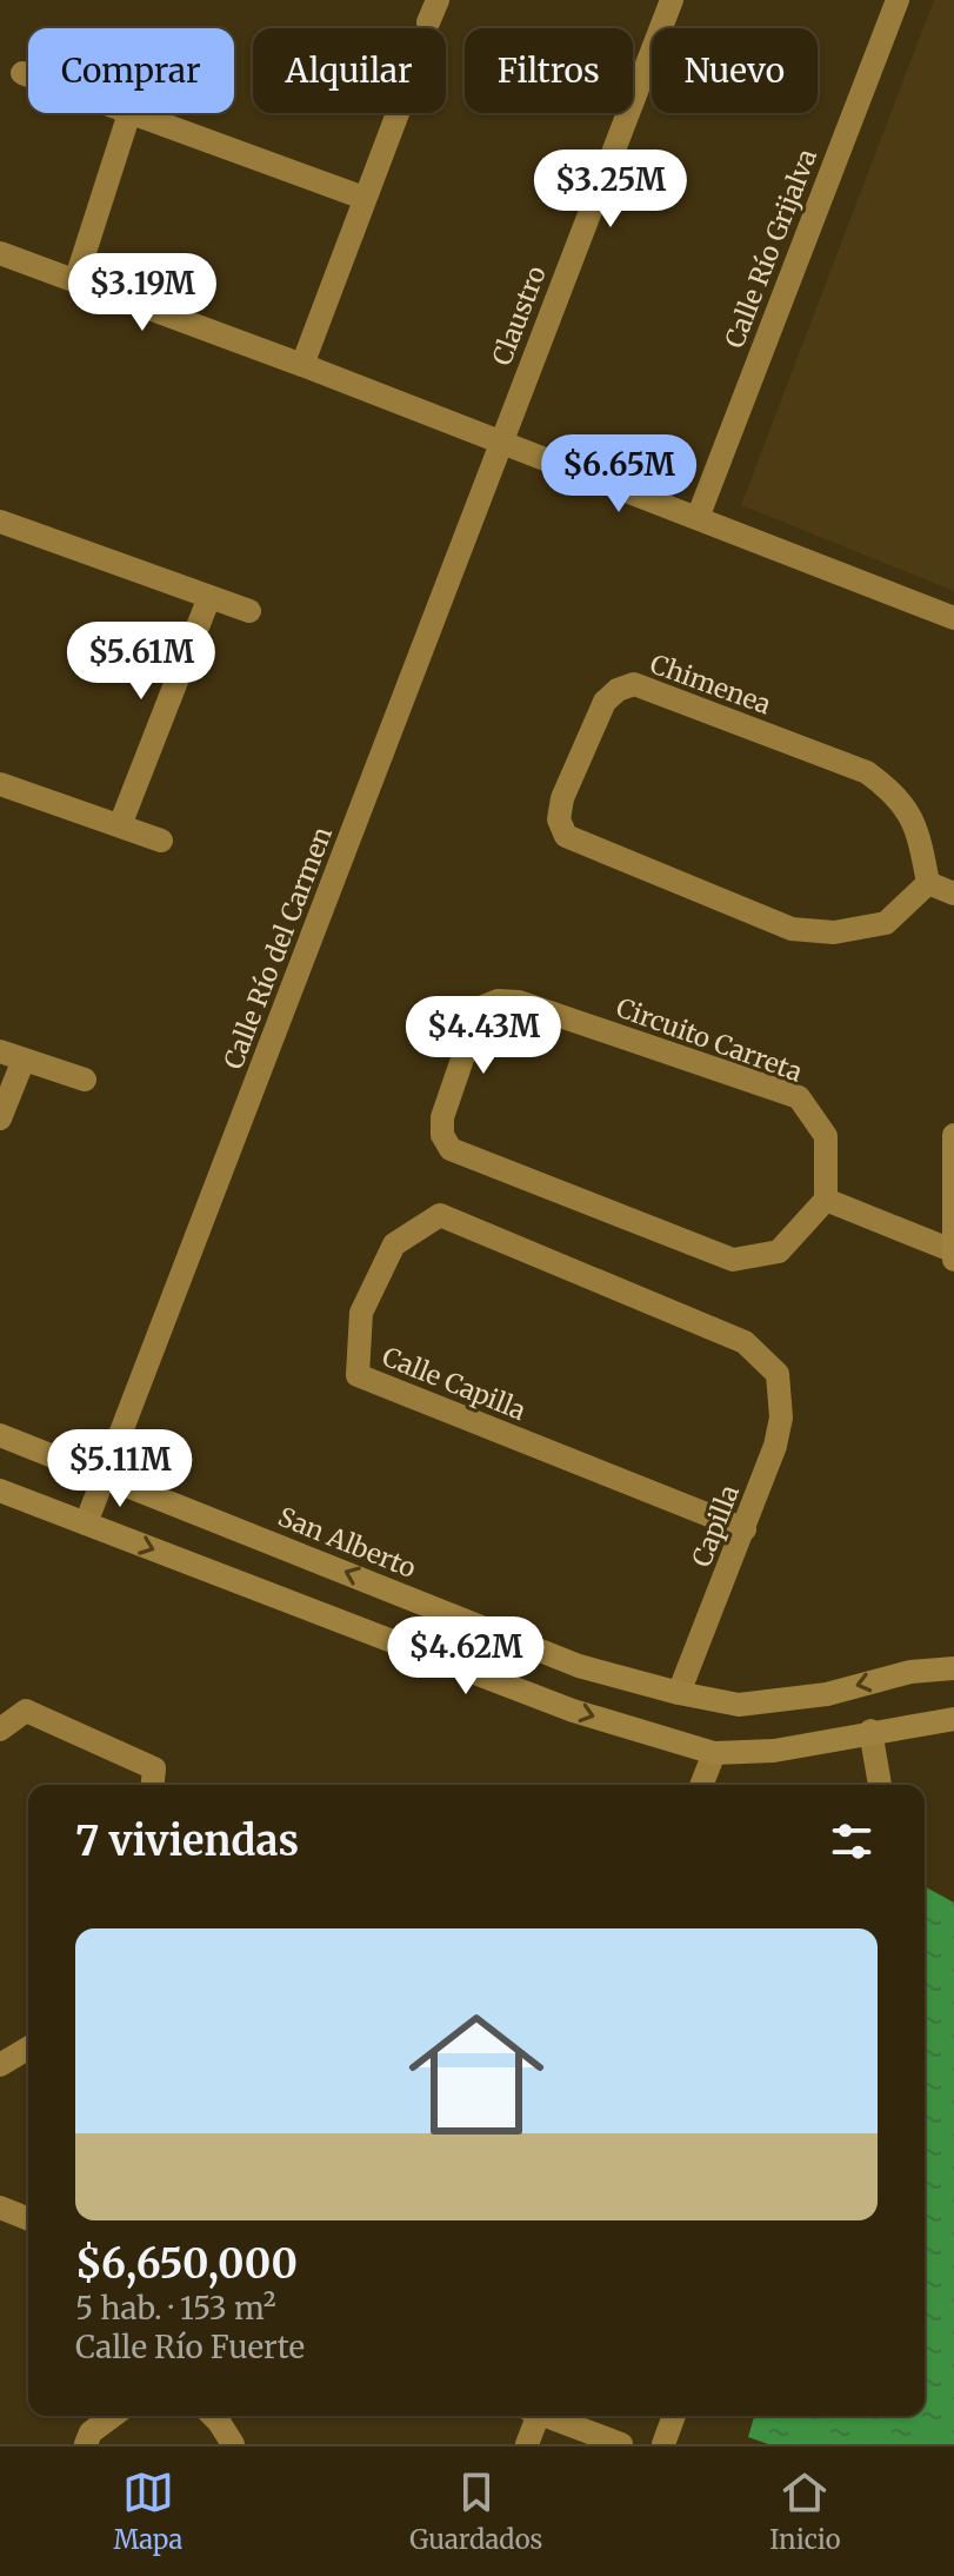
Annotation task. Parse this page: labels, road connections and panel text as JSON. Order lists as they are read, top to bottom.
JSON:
{
  "streets": {
    "street": [
      "Calle Río Grijalva",
      "Claustro",
      "Chimenea",
      "Calle Río del Carmen",
      "Circuito Carreta",
      "Calle Capilla",
      "Capilla",
      "San Alberto"
    ]
  },
  "crossings": [
    ["Claustro", "Calle Río del Carmen"],
    ["Calle Río del Carmen", "San Alberto"],
    ["Calle Capilla", "Capilla"],
    ["Capilla", "San Alberto"]
  ],
  "page": {
    "chip": [
      "Comprar",
      "Alquilar",
      "Filtros",
      "Nuevo"
    ],
    "price": [
      "$3.25M",
      "$3.19M",
      "$6.65M",
      "$5.61M",
      "$4.43M",
      "$5.11M",
      "$4.62M"
    ],
    "heading": "7 viviendas",
    "list": [
      {
        "name": "$6,650,000",
        "note": "5 hab. · 153 m² · Calle Río Fuerte"
      }
    ],
    "tabs": ["Mapa", "Guardados", "Inicio"]
  }
}
